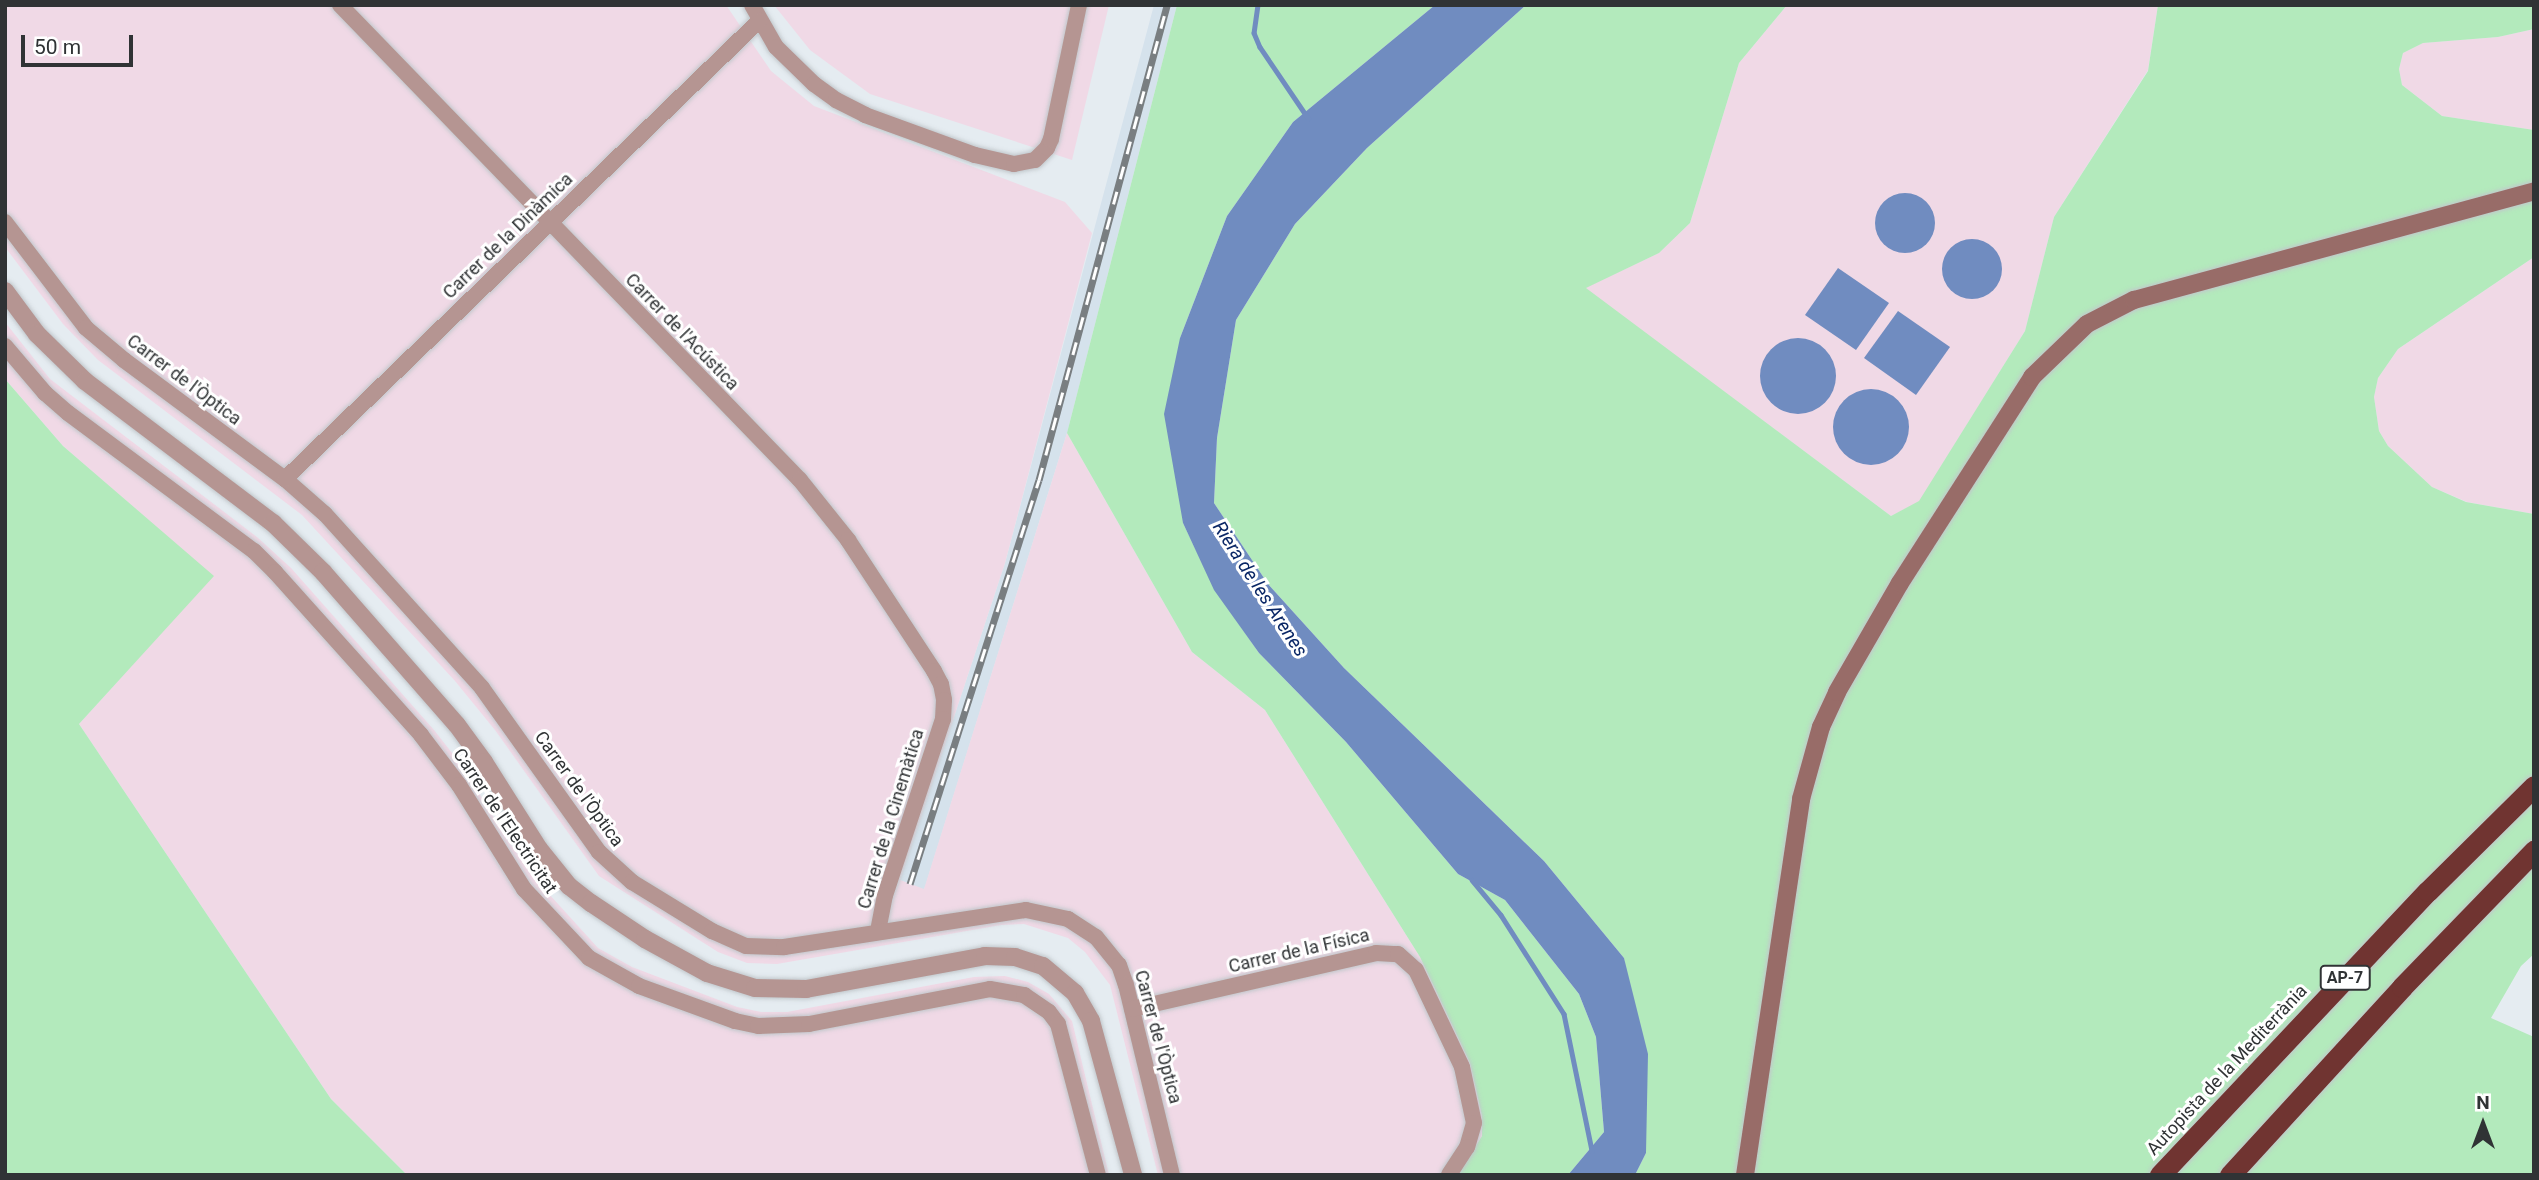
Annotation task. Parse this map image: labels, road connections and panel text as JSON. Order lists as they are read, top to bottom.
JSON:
{
  "streets": {
    "highway": ["AP-7", "Autopista de la Mediterrània"],
    "street": [
      "Carrer de la Dinàmica",
      "Carrer de l'Acústica",
      "Carrer de l'Òptica",
      "Carrer de la Cinemàtica",
      "Carrer de l'Electricitat",
      "Carrer de la Física"
    ]
  },
  "crossings": [
    ["Carrer de la Dinàmica", "Carrer de l'Acústica"],
    ["Carrer de la Dinàmica", "Carrer de l'Òptica"],
    ["Carrer de l'Acústica", "Carrer de la Cinemàtica"],
    ["Carrer de l'Òptica", "Carrer de la Cinemàtica"],
    ["Carrer de l'Òptica", "Carrer de la Física"]
  ],
  "water": ["Riera de les Arenes"],
  "scale_bar": "50 m",
  "north": "top"
}
